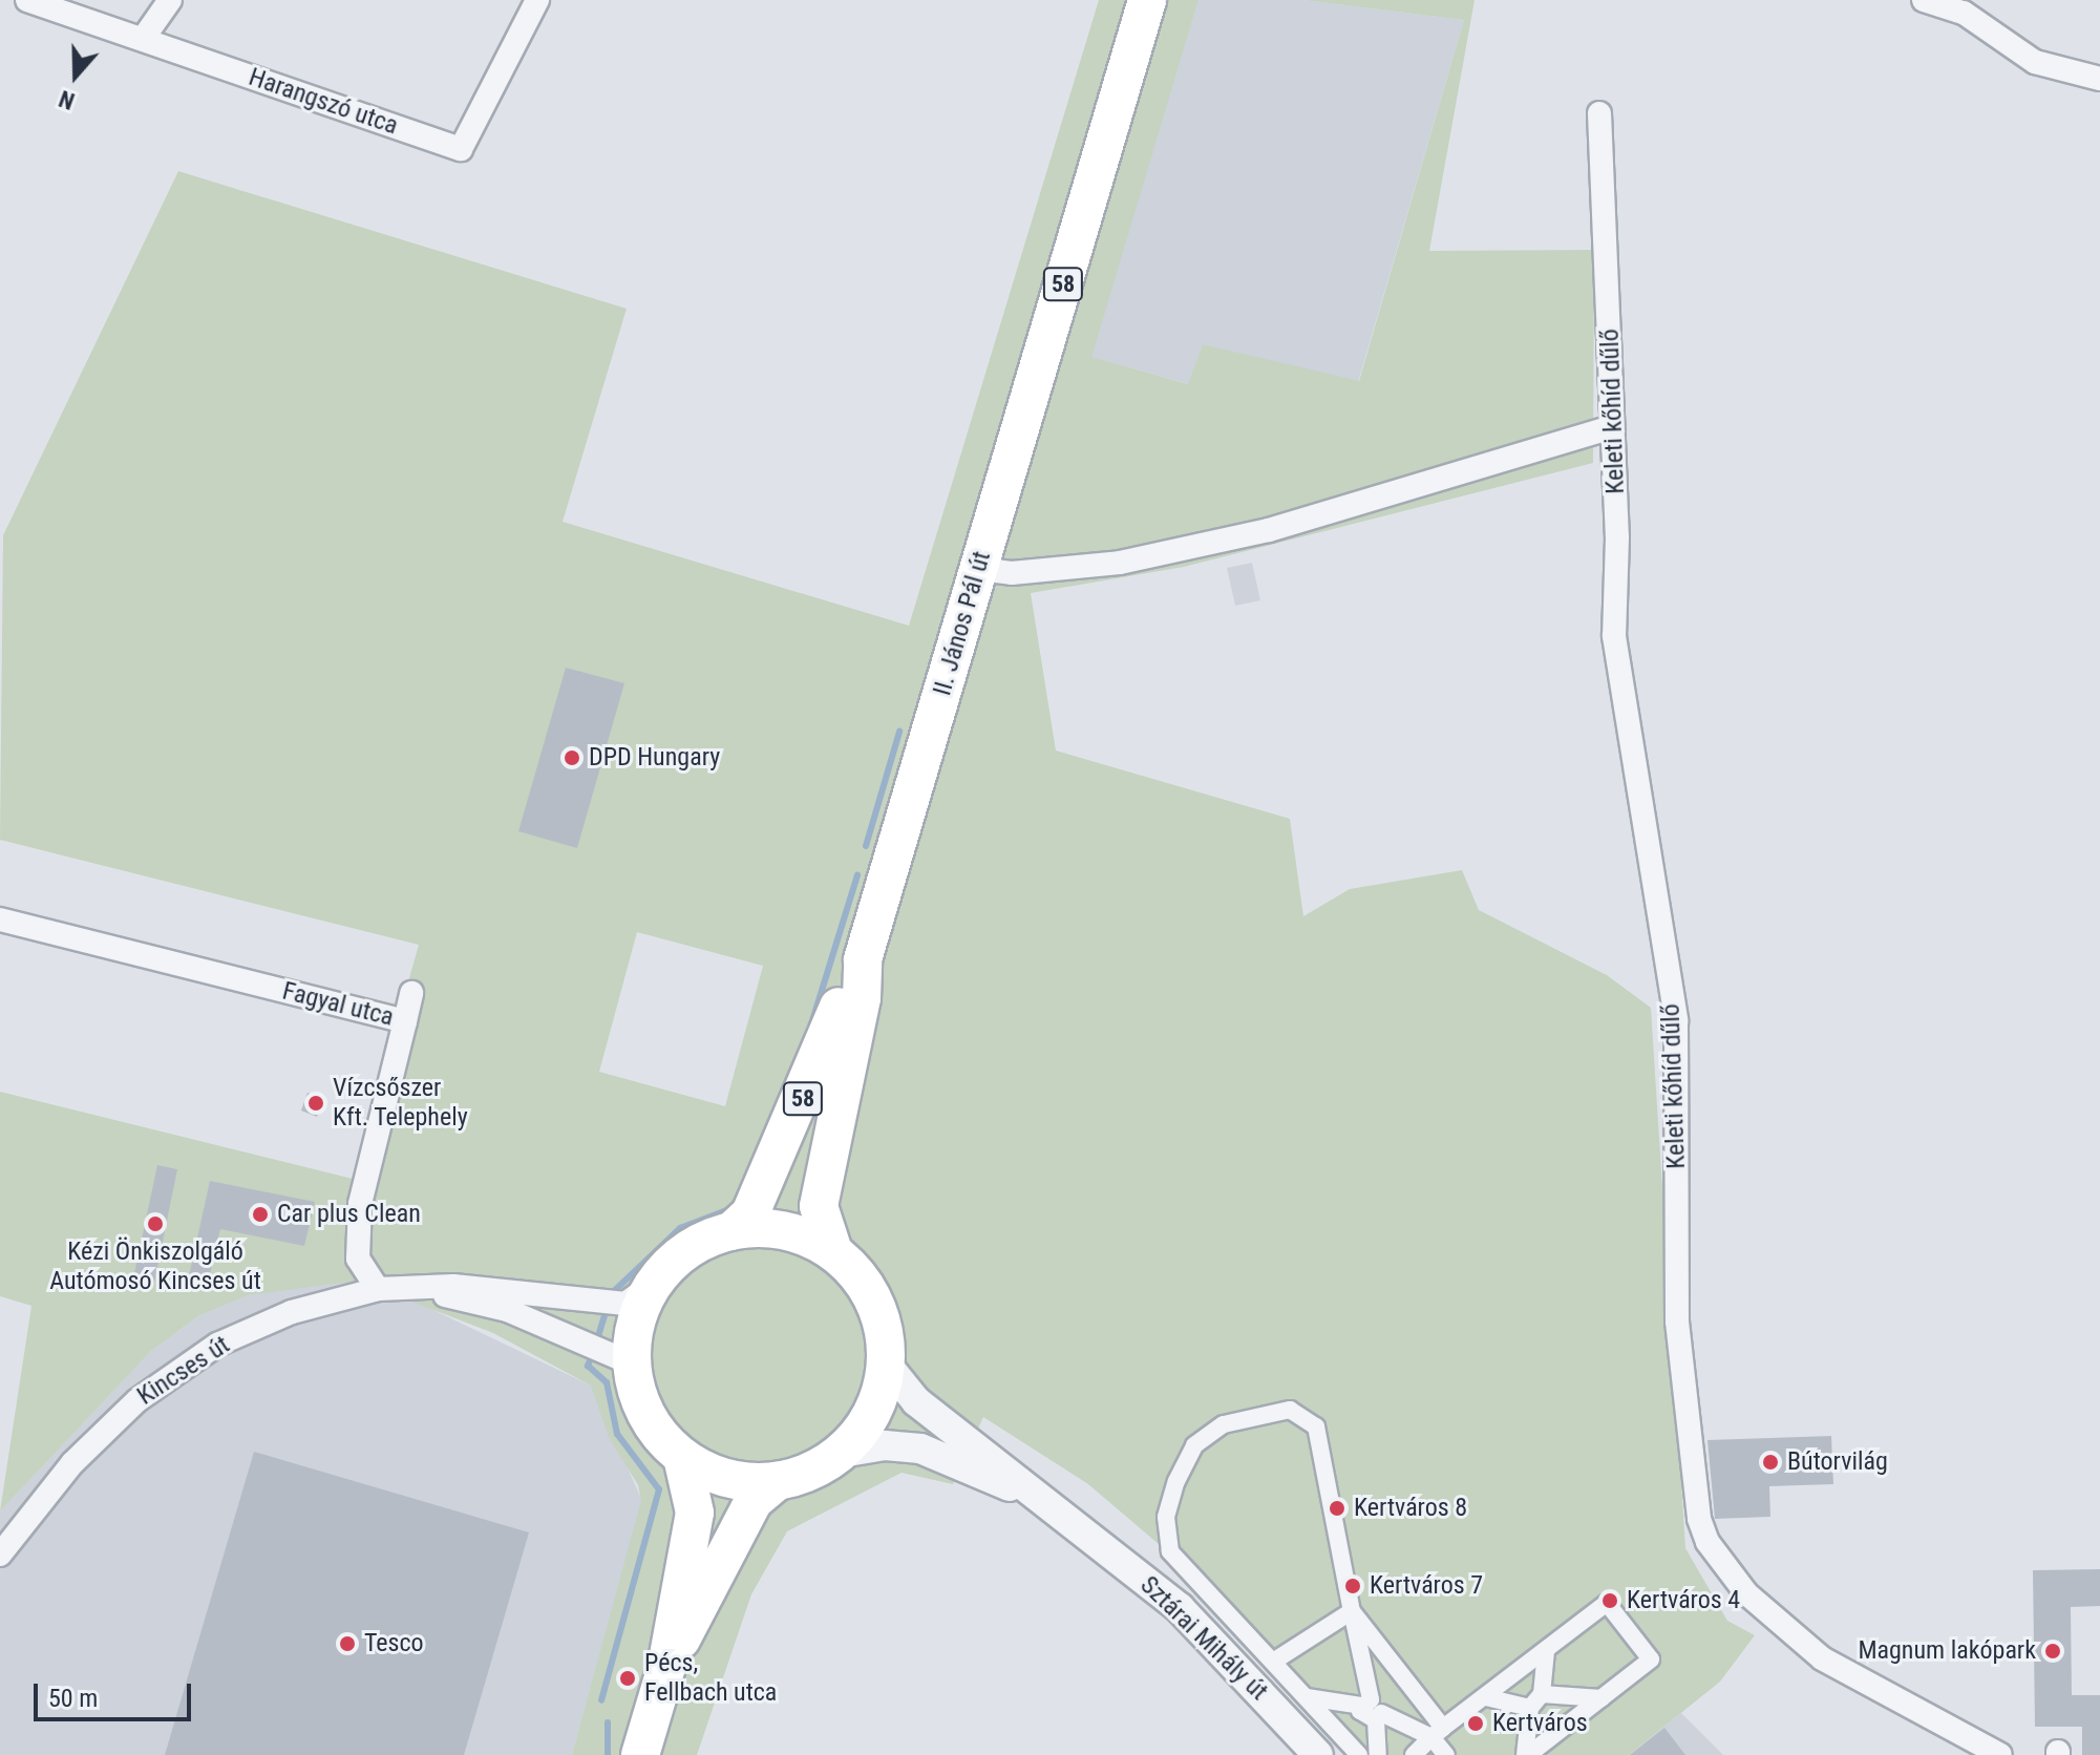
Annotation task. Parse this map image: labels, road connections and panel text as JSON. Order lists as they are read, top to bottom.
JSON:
{
  "streets": {
    "main road": ["58", "II. János Pál út"],
    "street": [
      "Harangszó utca",
      "Keleti kőhíd dűlő",
      "Fagyal utca",
      "Kincses út",
      "Sztárai Mihály út"
    ]
  },
  "crossings": [
    ["58", "II. János Pál út"],
    ["58", "Sztárai Mihály út"],
    ["II. János Pál út", "Sztárai Mihály út"],
    ["Fagyal utca", "Kincses út"]
  ],
  "places": [
    "DPD Hungary",
    "Vízcsőszer Kft. Telephely",
    "Car plus Clean",
    "Kézi Önkiszolgáló Autómosó Kincses út",
    "Bútorvilág",
    "Kertváros 8",
    "Kertváros 7",
    "Kertváros 4",
    "Tesco",
    "Magnum lakópark",
    "Pécs, Fellbach utca",
    "Kertváros"
  ],
  "scale_bar": "50 m",
  "north": "bottom"
}
